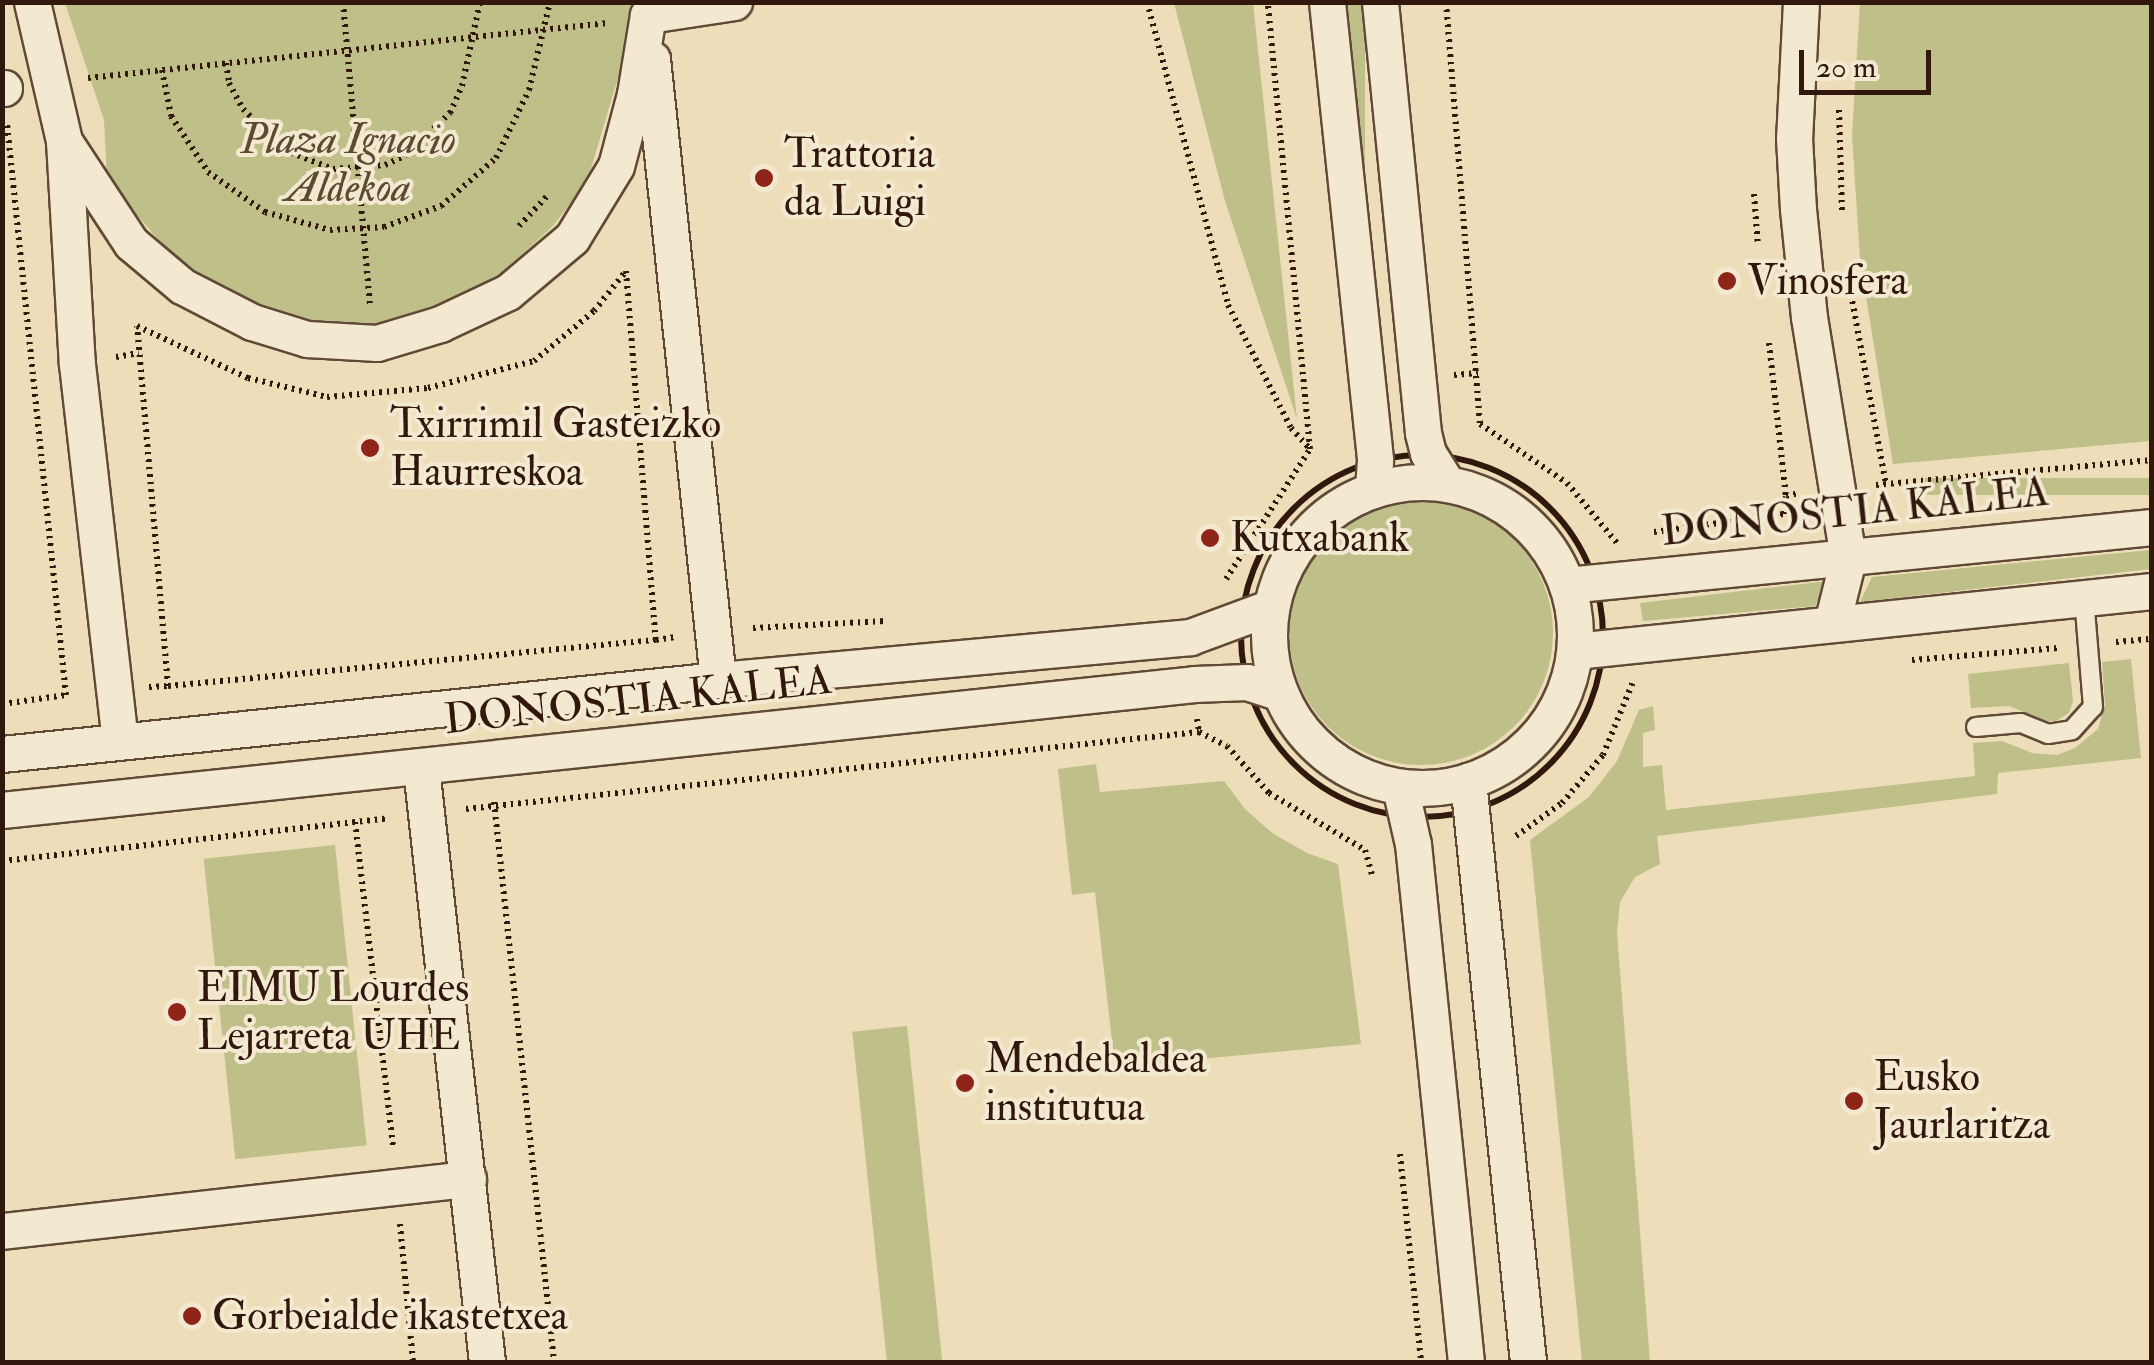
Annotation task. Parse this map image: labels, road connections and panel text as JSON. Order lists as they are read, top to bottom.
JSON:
{
  "streets": {
    "street": ["DONOSTIA KALEA"]
  },
  "parks": ["Plaza Ignacio Aldekoa"],
  "places": [
    "Trattoria da Luigi",
    "Vinosfera",
    "Txirrimil Gasteizko Haurreskoa",
    "Kutxabank",
    "EIMU Lourdes Lejarreta UHE",
    "Mendebaldea institutua",
    "Eusko Jaurlaritza",
    "Gorbeialde ikastetxea"
  ],
  "scale_bar": "20 m"
}
